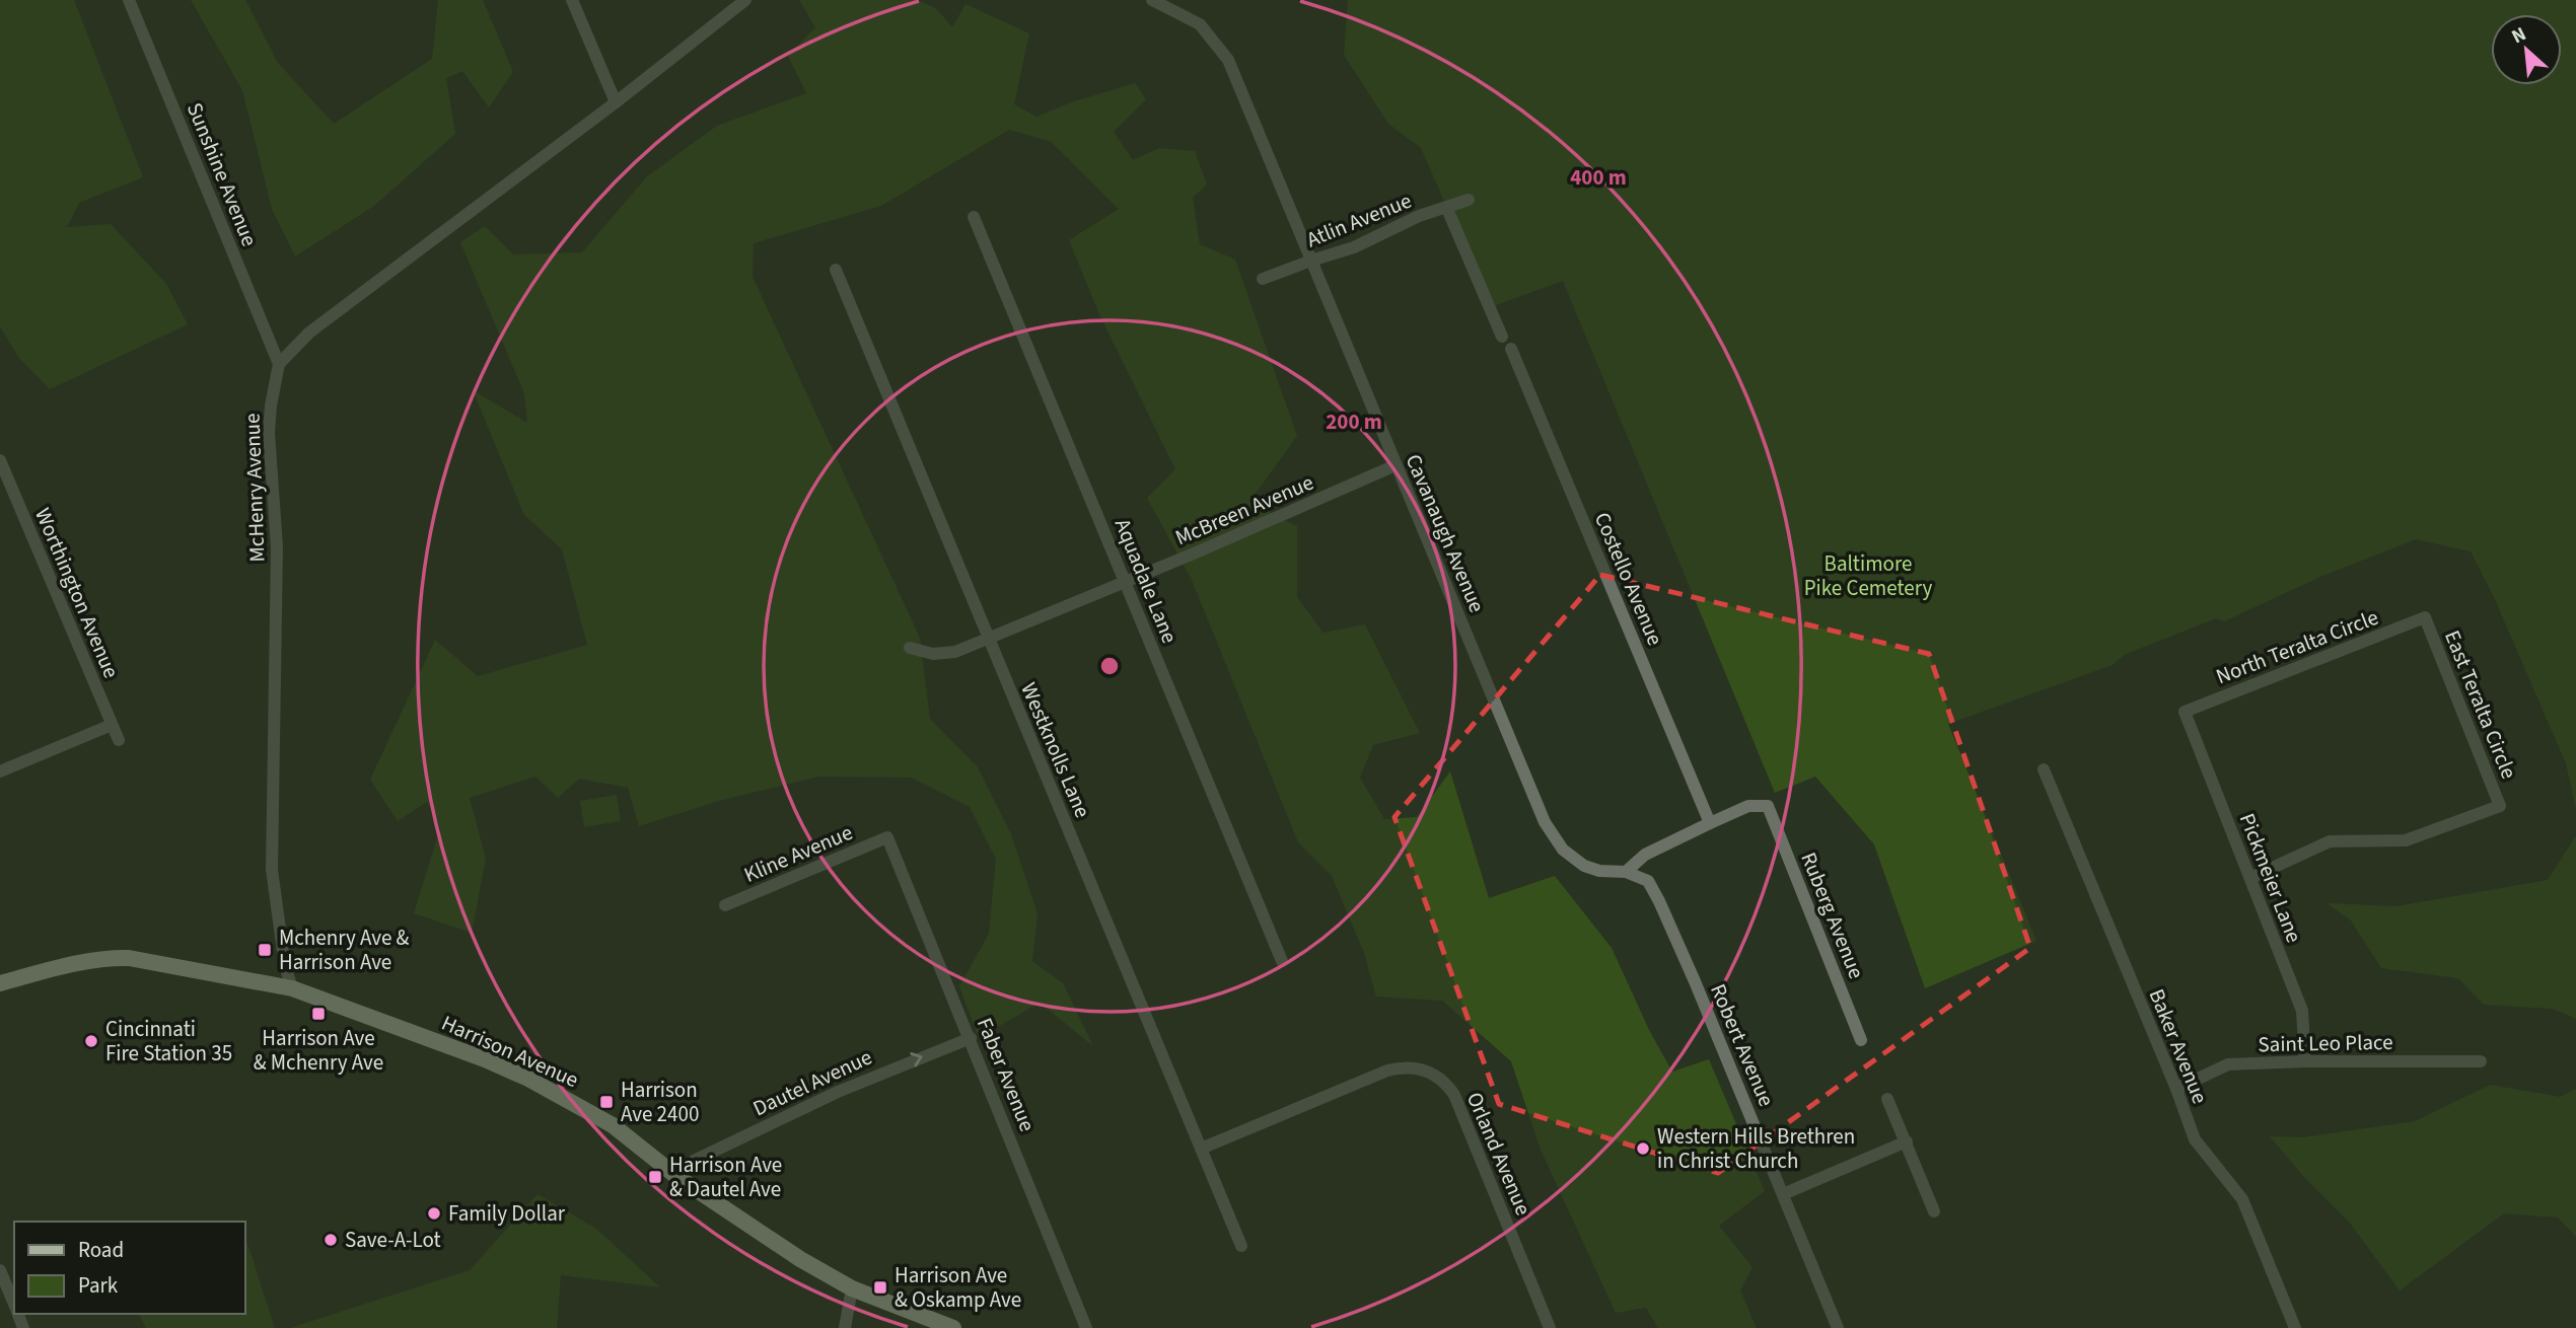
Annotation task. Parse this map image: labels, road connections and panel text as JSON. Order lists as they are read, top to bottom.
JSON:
{
  "streets": {
    "main road": ["Harrison Avenue"],
    "street": [
      "Sunshine Avenue",
      "Atlin Avenue",
      "McHenry Avenue",
      "McBreen Avenue",
      "Cavanaugh Avenue",
      "Costello Avenue",
      "Aquadale Lane",
      "Worthington Avenue",
      "North Teralta Circle",
      "East Teralta Circle",
      "Westknolls Lane",
      "Kline Avenue",
      "Pickmeier Lane",
      "Ruberg Avenue",
      "Saint Leo Place",
      "Robert Avenue",
      "Baker Avenue",
      "Faber Avenue",
      "Dautel Avenue",
      "Orland Avenue"
    ]
  },
  "crossings": [
    ["Sunshine Avenue", "McHenry Avenue"],
    ["Atlin Avenue", "Cavanaugh Avenue"],
    ["McHenry Avenue", "Harrison Avenue"],
    ["McBreen Avenue", "Cavanaugh Avenue"],
    ["McBreen Avenue", "Aquadale Lane"],
    ["McBreen Avenue", "Westknolls Lane"],
    ["Cavanaugh Avenue", "Robert Avenue"],
    ["Costello Avenue", "Ruberg Avenue"],
    ["North Teralta Circle", "East Teralta Circle"],
    ["North Teralta Circle", "Pickmeier Lane"],
    ["East Teralta Circle", "Pickmeier Lane"],
    ["Westknolls Lane", "Orland Avenue"],
    ["Kline Avenue", "Faber Avenue"],
    ["Pickmeier Lane", "Saint Leo Place"],
    ["Saint Leo Place", "Baker Avenue"],
    ["Harrison Avenue", "Dautel Avenue"],
    ["Faber Avenue", "Dautel Avenue"]
  ],
  "one_way": ["Dautel Avenue"],
  "parks": ["Baltimore Pike Cemetery"],
  "places": {
    "transit": [
      "Mchenry Ave & Harrison Ave",
      "Harrison Ave & Mchenry Ave",
      "Harrison Ave 2400",
      "Harrison Ave & Dautel Ave",
      "Harrison Ave & Oskamp Ave"
    ],
    "other": [
      "Cincinnati Fire Station 35",
      "Western Hills Brethren in Christ Church",
      "Family Dollar",
      "Save-A-Lot"
    ]
  },
  "legend": ["Road", "Park"],
  "north": "top left",
  "rings": ["400 m", "200 m"]
}
